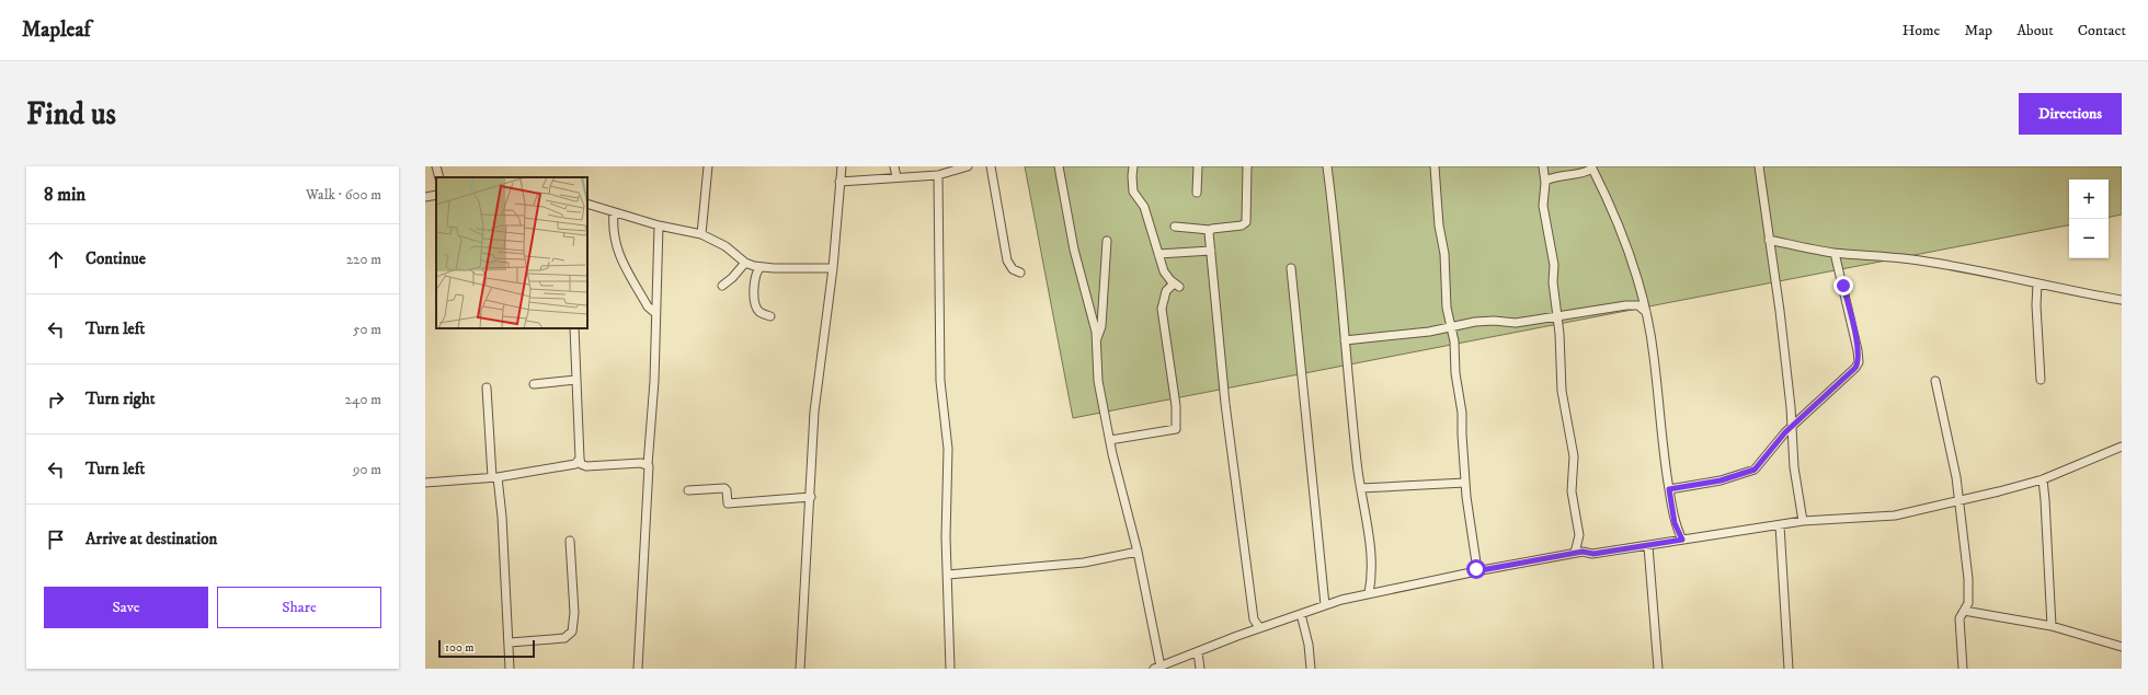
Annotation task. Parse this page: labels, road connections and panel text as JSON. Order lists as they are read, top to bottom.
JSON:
{
  "scale_bar": "100 m",
  "page": {
    "header": "Mapleaf",
    "nav": [
      "Home",
      "Map",
      "About",
      "Contact"
    ],
    "buttons": [
      "Directions",
      ["Save", "Share"]
    ],
    "title": "Find us",
    "heading": ["8 min", "Walk · 600 m"],
    "map_buttons": ["+", "−"],
    "list": [
      ["Continue", "220 m"],
      ["Turn left", "50 m"],
      ["Turn right", "240 m"],
      ["Turn left", "90 m"],
      "Arrive at destination"
    ],
    "scale": "100 m"
  }
}
